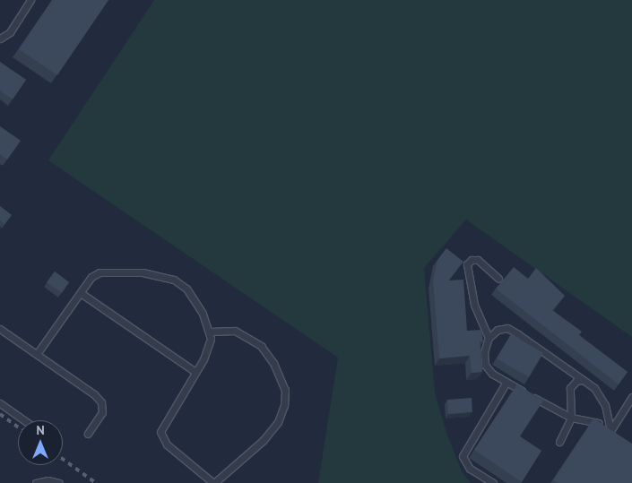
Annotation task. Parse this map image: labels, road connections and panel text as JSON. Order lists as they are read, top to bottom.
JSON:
{
  "north": "top"
}
